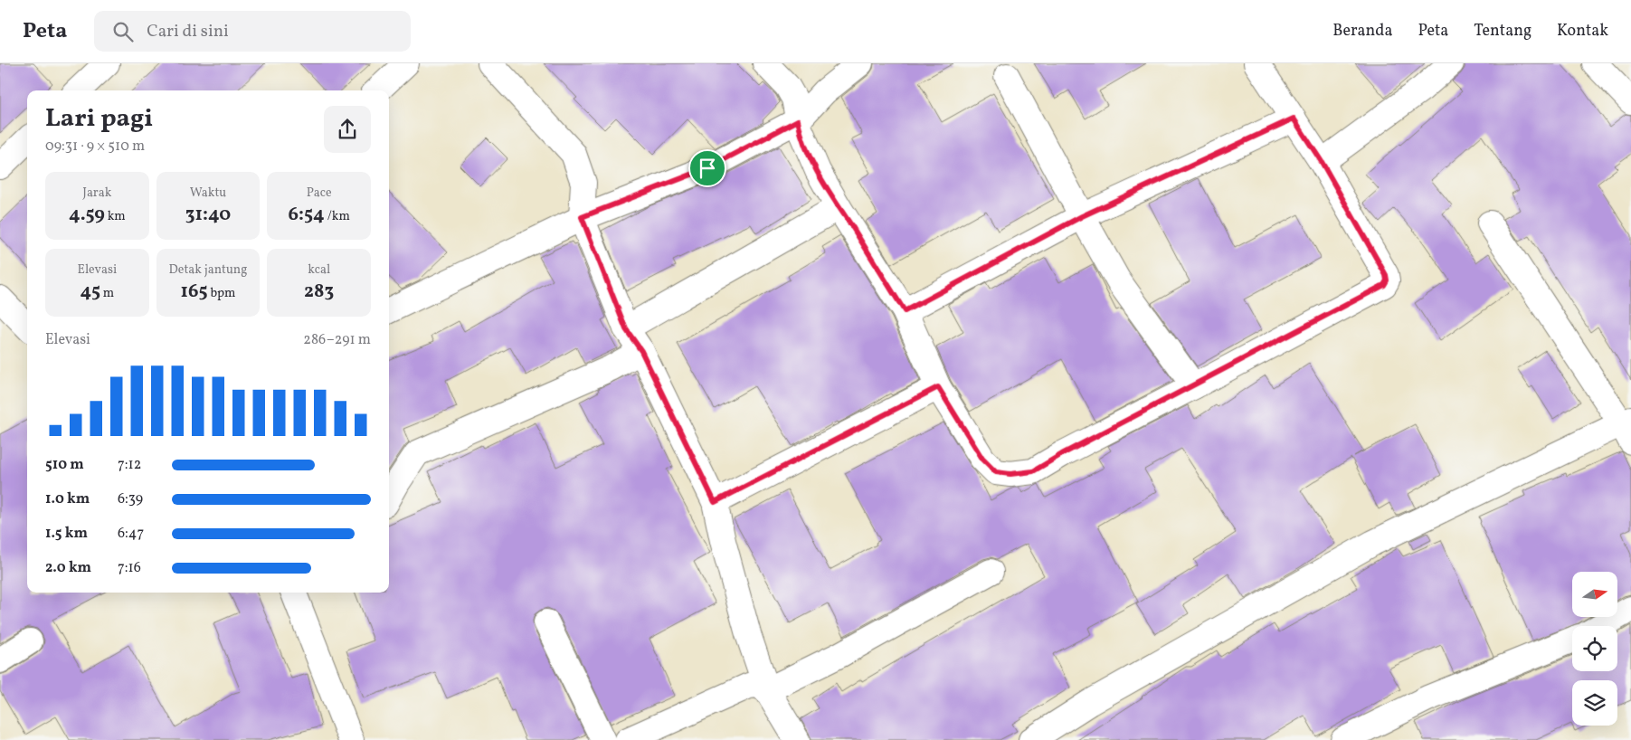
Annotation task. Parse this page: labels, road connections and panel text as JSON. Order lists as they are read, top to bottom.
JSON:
{
  "north": "right",
  "page": {
    "header": "Peta",
    "search": "Cari di sini",
    "nav": [
      "Beranda",
      "Peta",
      "Tentang",
      "Kontak"
    ],
    "heading": ["Lari pagi", "09:31 · 9 × 510 m"],
    "stats": [
      ["Jarak", "4.59 km"],
      ["Waktu", "31:40"],
      ["Pace", "6:54 /km"],
      ["Elevasi", "45 m"],
      ["Detak jantung", "165 bpm"],
      ["kcal", "283"]
    ],
    "chart": ["Elevasi", "286–291 m"],
    "list": [
      {
        "name": "510 m",
        "note": "7:12"
      },
      {
        "name": "1.0 km",
        "note": "6:39"
      },
      {
        "name": "1.5 km",
        "note": "6:47"
      },
      {
        "name": "2.0 km",
        "note": "7:16"
      }
    ]
  }
}
